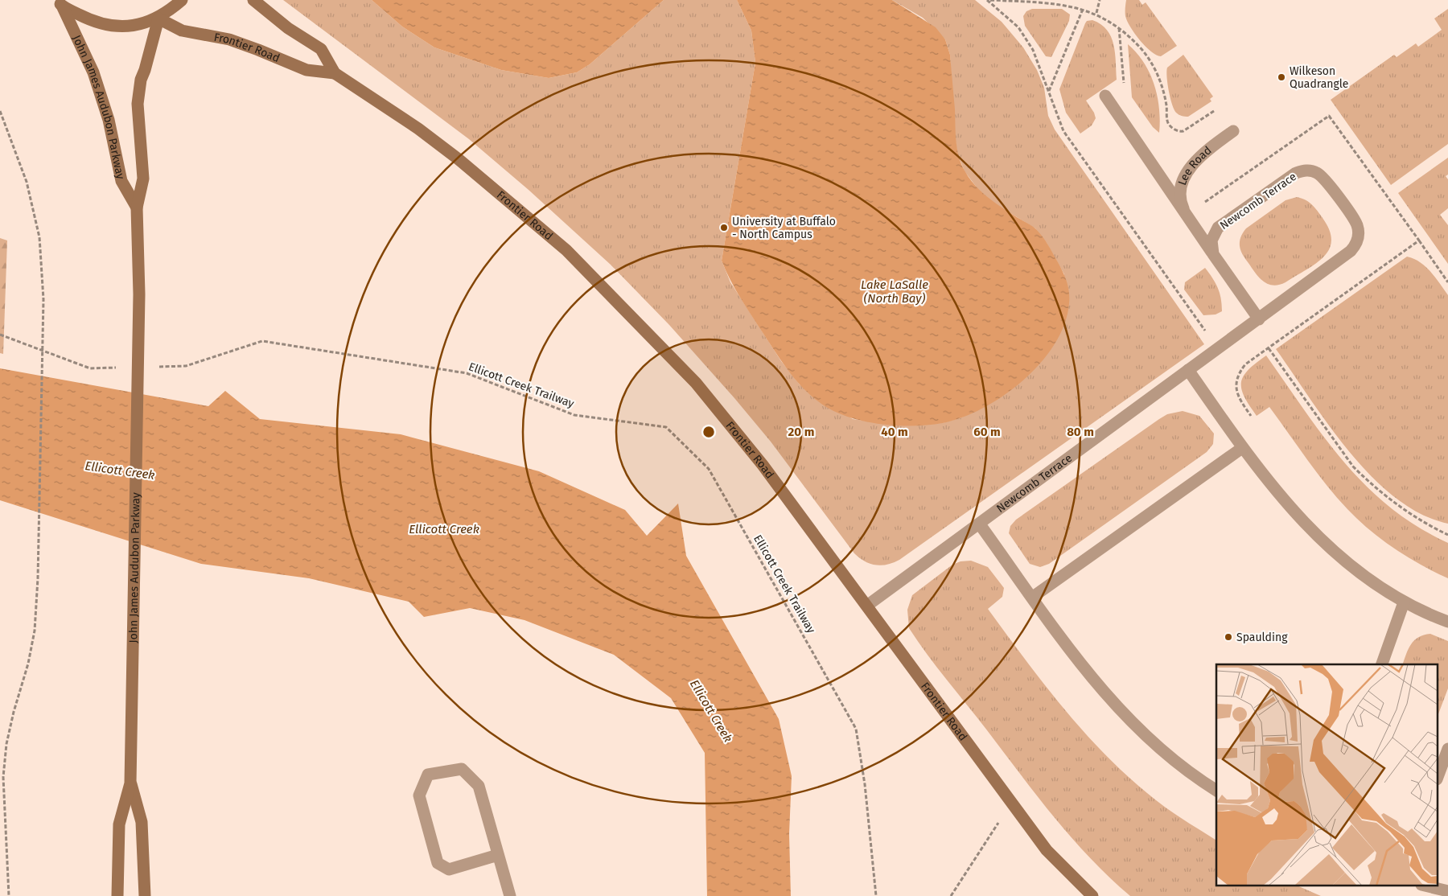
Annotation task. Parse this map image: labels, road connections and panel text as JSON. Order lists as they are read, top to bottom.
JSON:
{
  "streets": {
    "street": ["Frontier Road", "John James Audubon Parkway"],
    "lane": ["Lee Road", "Newcomb Terrace"],
    "path": ["Ellicott Creek Trailway"]
  },
  "crossings": [
    ["Frontier Road", "John James Audubon Parkway"],
    ["Frontier Road", "Newcomb Terrace"]
  ],
  "water": ["Lake LaSalle (North Bay)", "Ellicott Creek"],
  "places": ["Wilkeson Quadrangle", "University at Buffalo - North Campus", "Spaulding"],
  "rings": [
    "20 m",
    "40 m",
    "60 m",
    "80 m"
  ]
}
